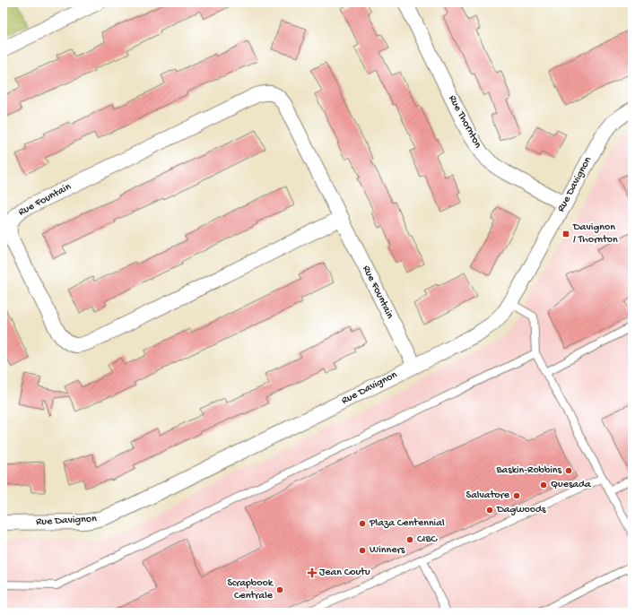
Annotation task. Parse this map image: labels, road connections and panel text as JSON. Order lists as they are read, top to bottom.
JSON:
{
  "streets": {
    "street": ["Rue Thornton", "Rue Davignon", "Rue Fountain"]
  },
  "crossings": [
    ["Rue Thornton", "Rue Davignon"],
    ["Rue Davignon", "Rue Fountain"]
  ],
  "places": {
    "transit": ["Davignon / Thornton"],
    "other": [
      "Baskin-Robbins",
      "Quesada",
      "Salvatore",
      "Dagwoods",
      "Plaza Centennial",
      "CIBC",
      "Winners",
      "Scrapbook Centrale"
    ],
    "health": ["Jean Coutu"]
  }
}
